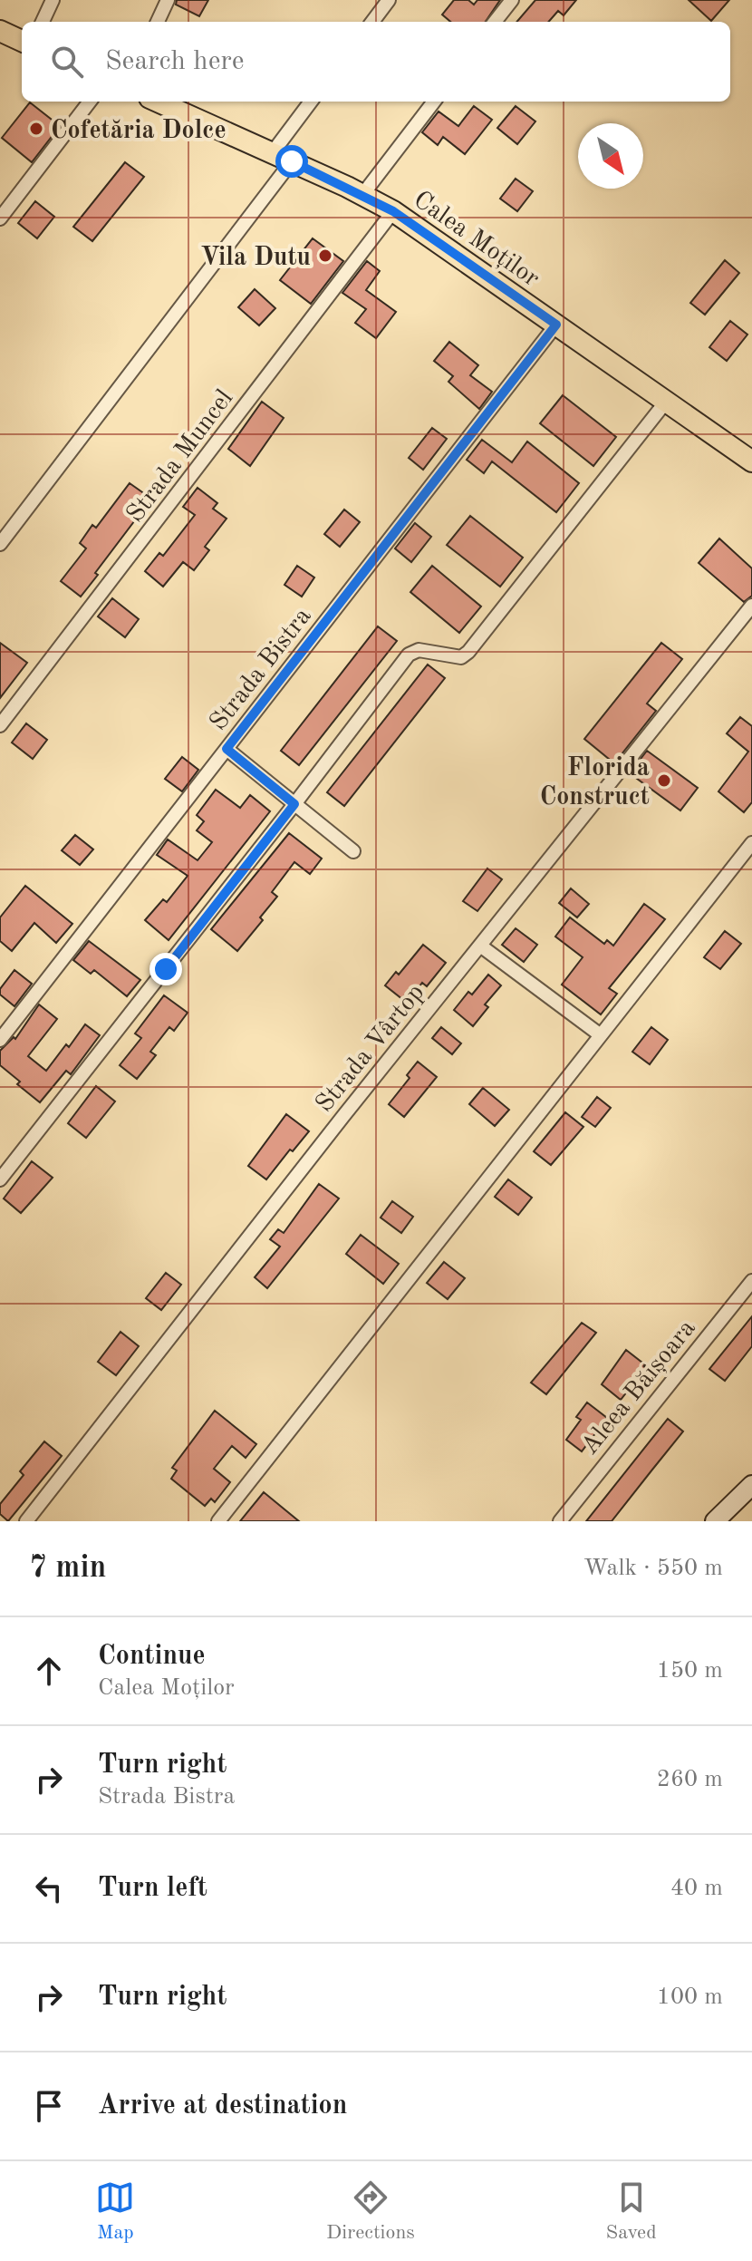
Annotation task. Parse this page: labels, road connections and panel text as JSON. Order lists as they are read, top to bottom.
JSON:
{
  "streets": {
    "main road": ["Calea Moților"],
    "street": [
      "Strada Muncel",
      "Strada Bistra",
      "Strada Vârtop",
      "Aleea Băișoara"
    ]
  },
  "crossings": [
    ["Calea Moților", "Strada Muncel"],
    ["Calea Moților", "Strada Bistra"]
  ],
  "places": ["Cofetăria Dolce", "Vila Dutu", "Florida Construct"],
  "north": "bottom right",
  "page": {
    "search": "Search here",
    "heading": ["7 min", "Walk · 550 m"],
    "list": [
      ["Continue", "Calea Moților", "150 m"],
      ["Turn right", "Strada Bistra", "260 m"],
      ["Turn left", "40 m"],
      ["Turn right", "100 m"],
      "Arrive at destination"
    ],
    "nav": ["Map", "Directions", "Saved"]
  }
}
